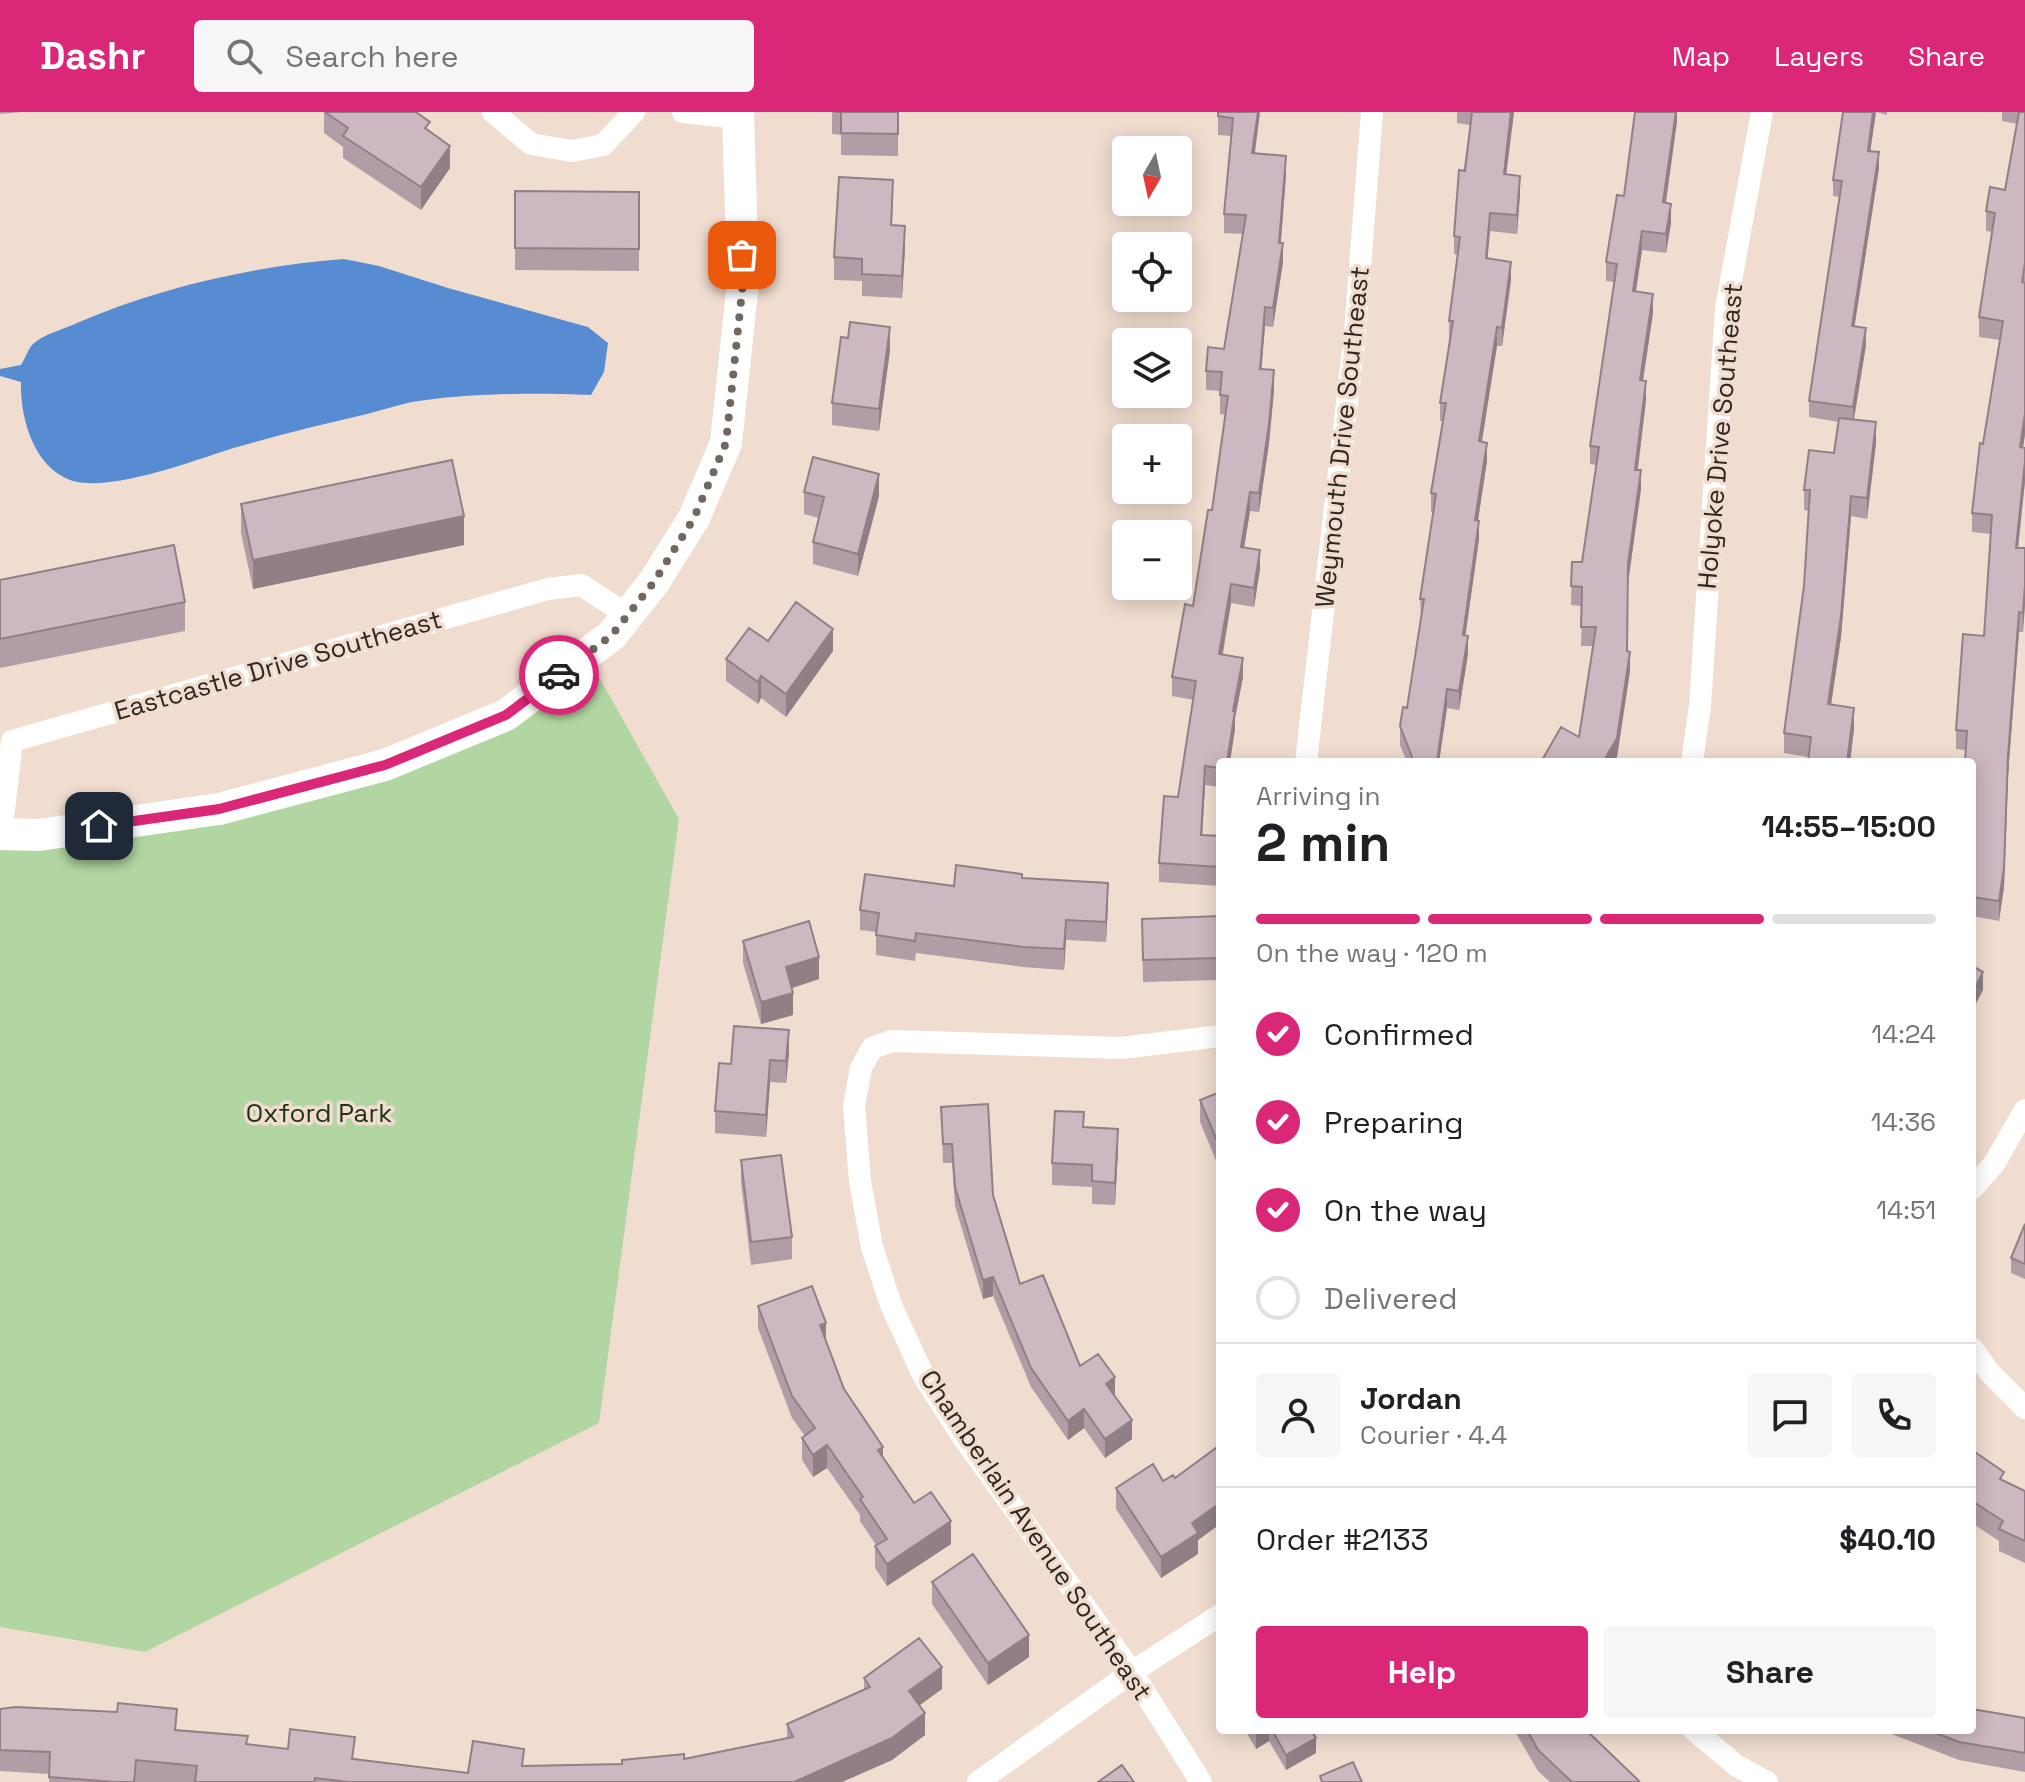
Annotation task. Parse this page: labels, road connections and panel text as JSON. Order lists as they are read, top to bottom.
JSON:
{
  "streets": {
    "street": [
      "Holyoke Drive Southeast",
      "Weymouth Drive Southeast",
      "Eastcastle Drive Southeast",
      "Chamberlain Avenue Southeast"
    ]
  },
  "parks": ["Oxford Park"],
  "north": "bottom",
  "page": {
    "header": "Dashr",
    "search": "Search here",
    "nav": ["Map", "Layers", "Share"],
    "map_buttons": ["+", "−"],
    "heading": ["2 min", "Arriving in", "14:55–15:00"],
    "panel": [
      "Jordan",
      "Courier · 4.4",
      "Order #2133",
      "$40.10"
    ],
    "bar": "On the way · 120 m",
    "list": [
      ["Confirmed", "14:24"],
      ["Preparing", "14:36"],
      ["On the way", "14:51"],
      "Delivered"
    ],
    "buttons": ["Help", "Share"]
  }
}
